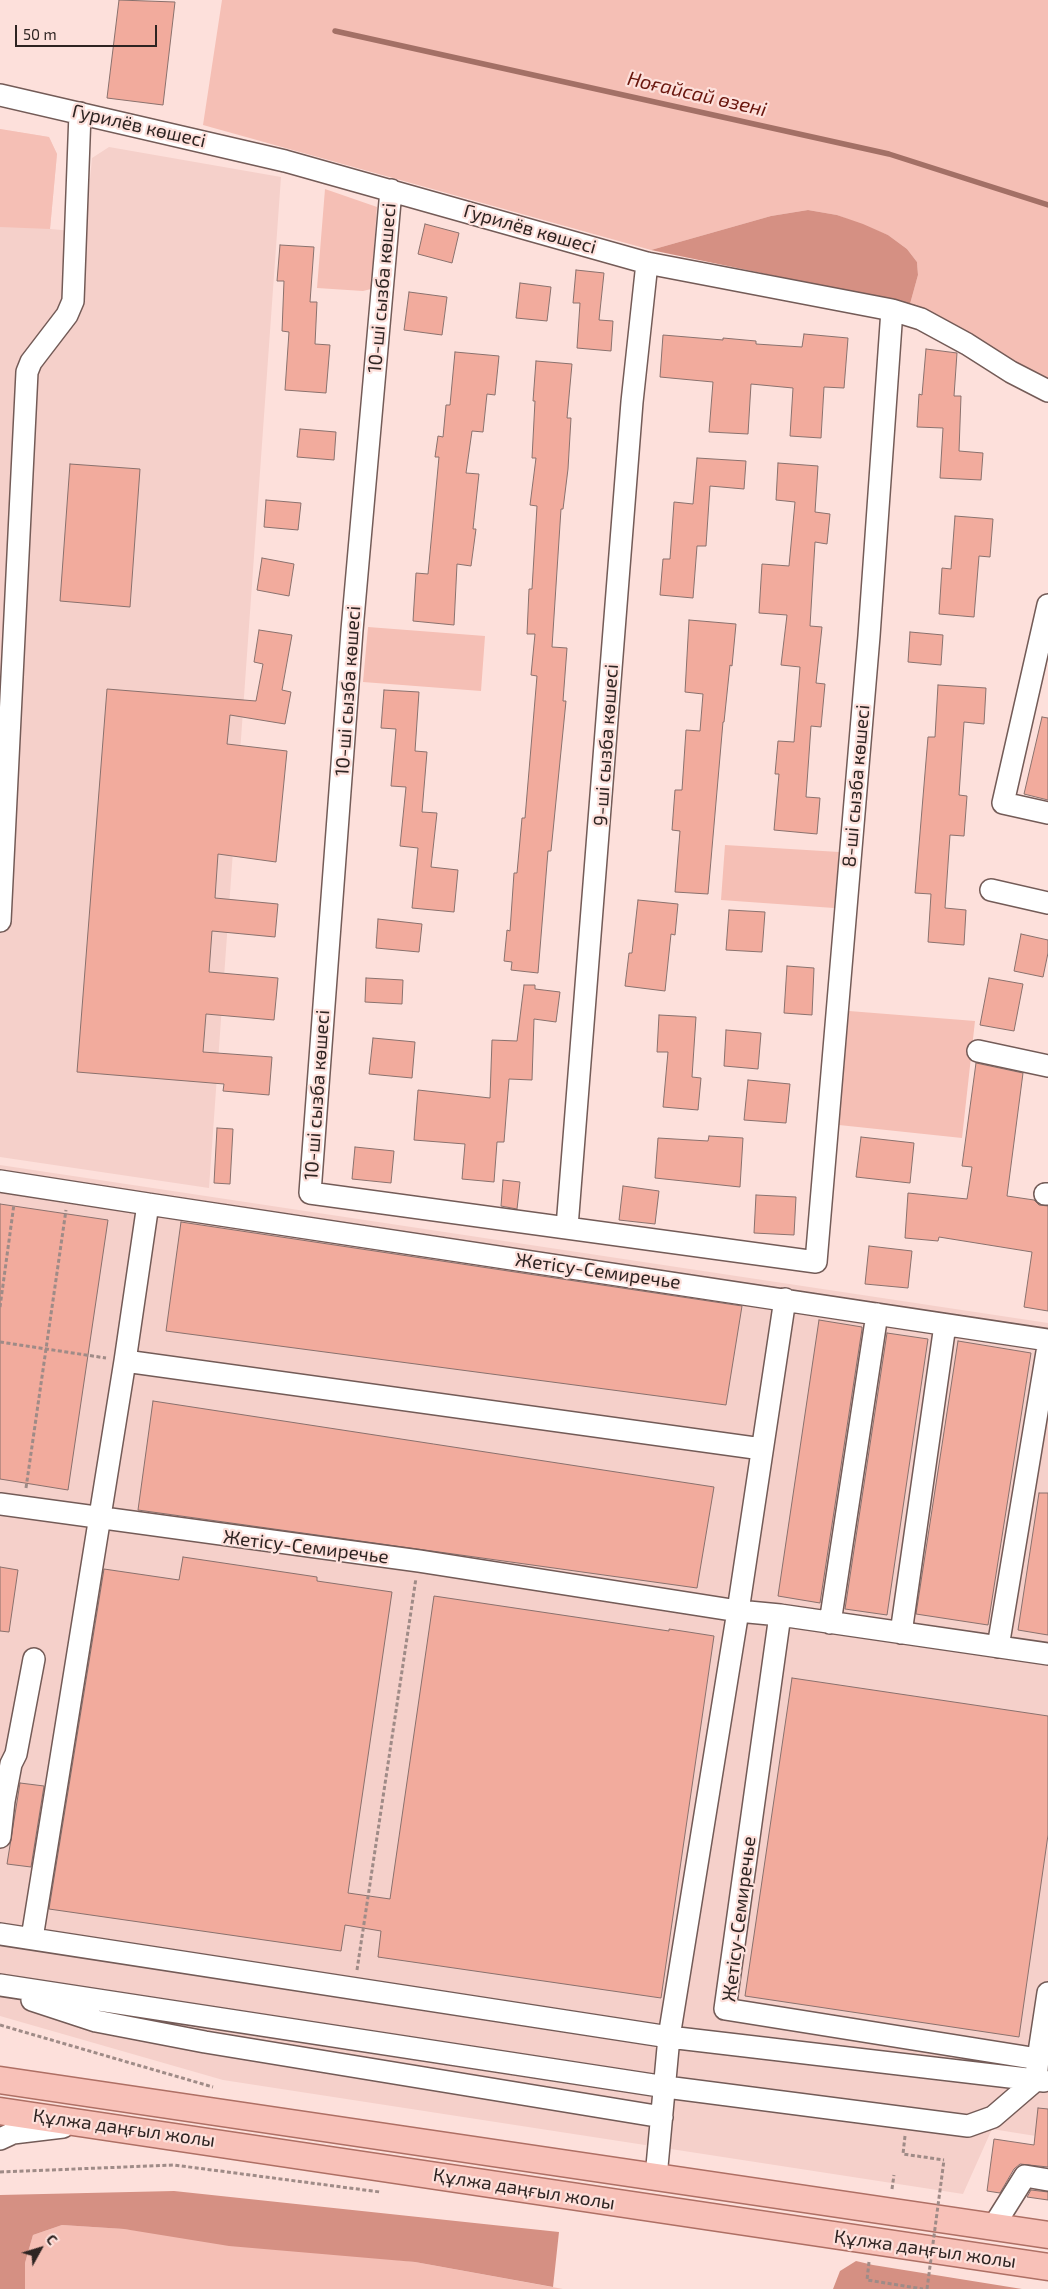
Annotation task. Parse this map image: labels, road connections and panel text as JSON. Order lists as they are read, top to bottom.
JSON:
{
  "streets": {
    "main road": ["Құлжа даңғыл жолы"],
    "street": [
      "Гурилёв көшесі",
      "10-ші сызба көшесі",
      "9-ші сызба көшесі",
      "8-ші сызба көшесі",
      "Жетісу-Семиречье"
    ]
  },
  "crossings": [
    ["Гурилёв көшесі", "10-ші сызба көшесі"],
    ["Гурилёв көшесі", "9-ші сызба көшесі"],
    ["Гурилёв көшесі", "8-ші сызба көшесі"],
    ["10-ші сызба көшесі", "9-ші сызба көшесі"],
    ["10-ші сызба көшесі", "8-ші сызба көшесі"],
    ["9-ші сызба көшесі", "8-ші сызба көшесі"]
  ],
  "water": ["Ноғайсай өзені"],
  "scale_bar": "50 m",
  "north": "top right"
}
